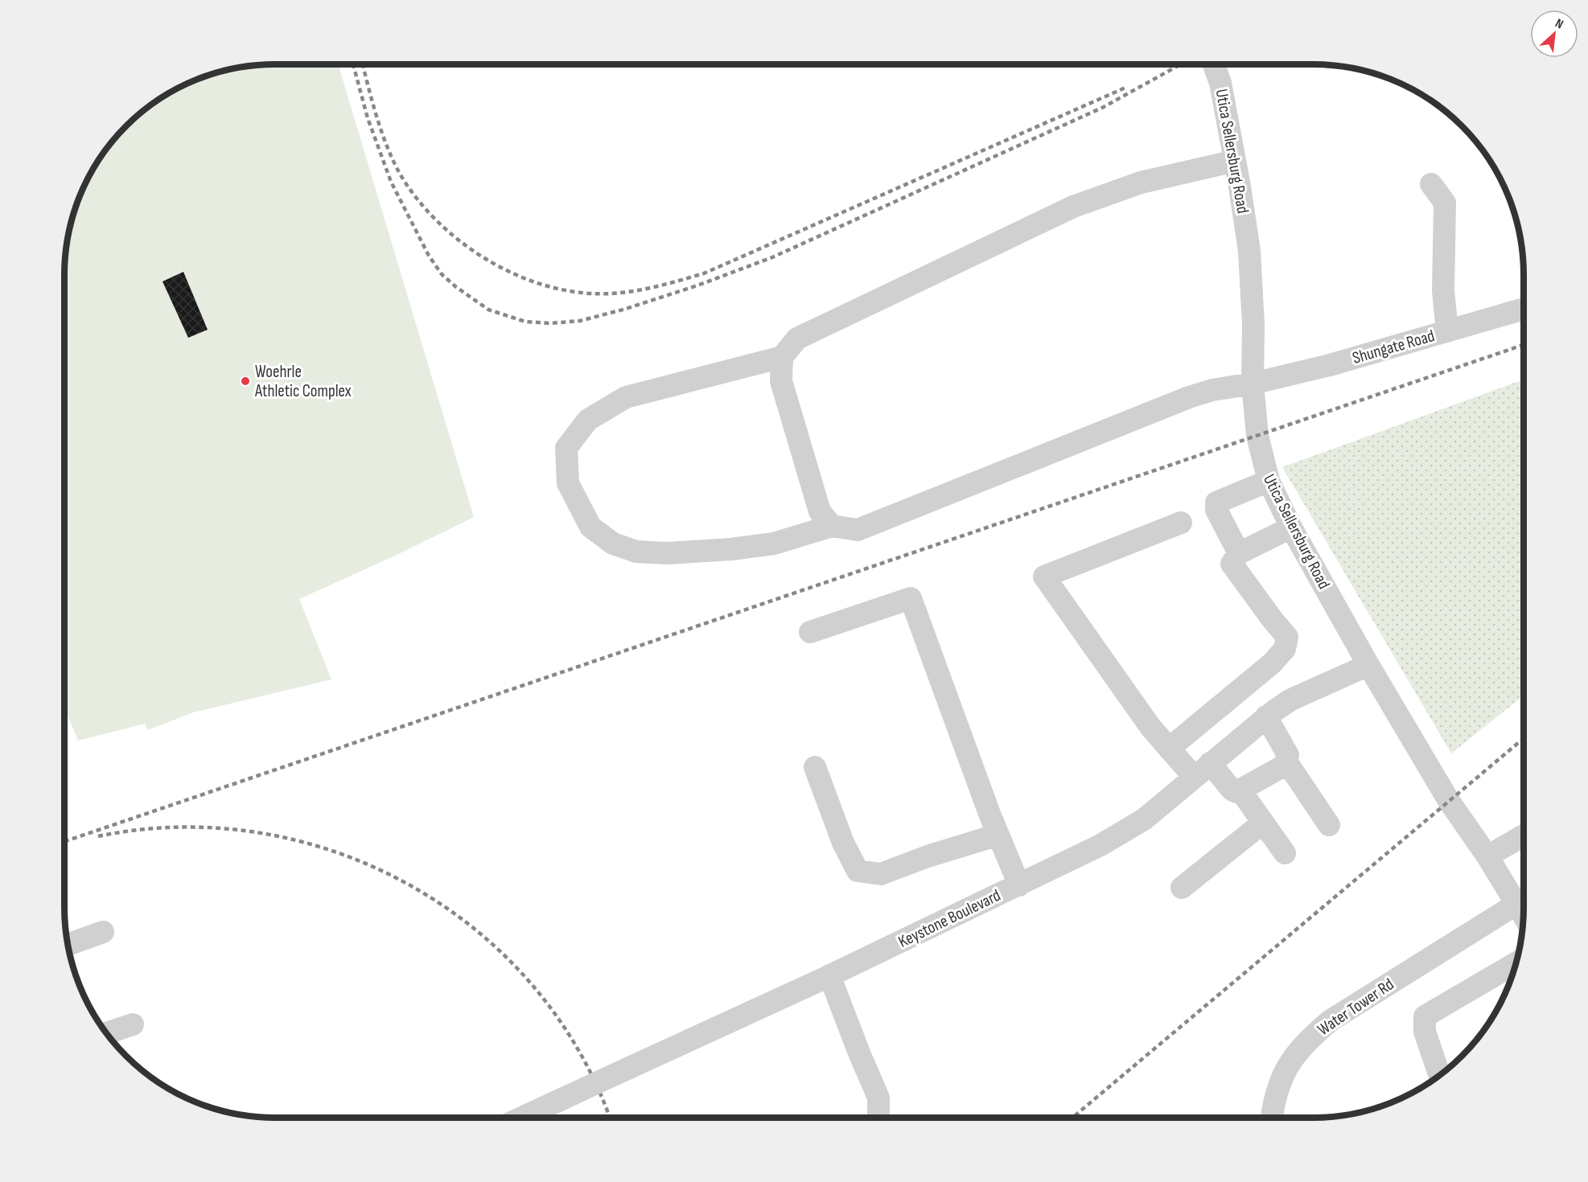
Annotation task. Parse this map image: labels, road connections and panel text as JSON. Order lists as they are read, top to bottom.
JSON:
{
  "streets": {
    "street": [
      "Utica Sellersburg Road",
      "Shungate Road",
      "Keystone Boulevard",
      "Water Tower Rd"
    ]
  },
  "crossings": [
    ["Utica Sellersburg Road", "Shungate Road"],
    ["Utica Sellersburg Road", "Keystone Boulevard"],
    ["Utica Sellersburg Road", "Water Tower Rd"]
  ],
  "places": ["Woehrle Athletic Complex"],
  "north": "top right"
}
